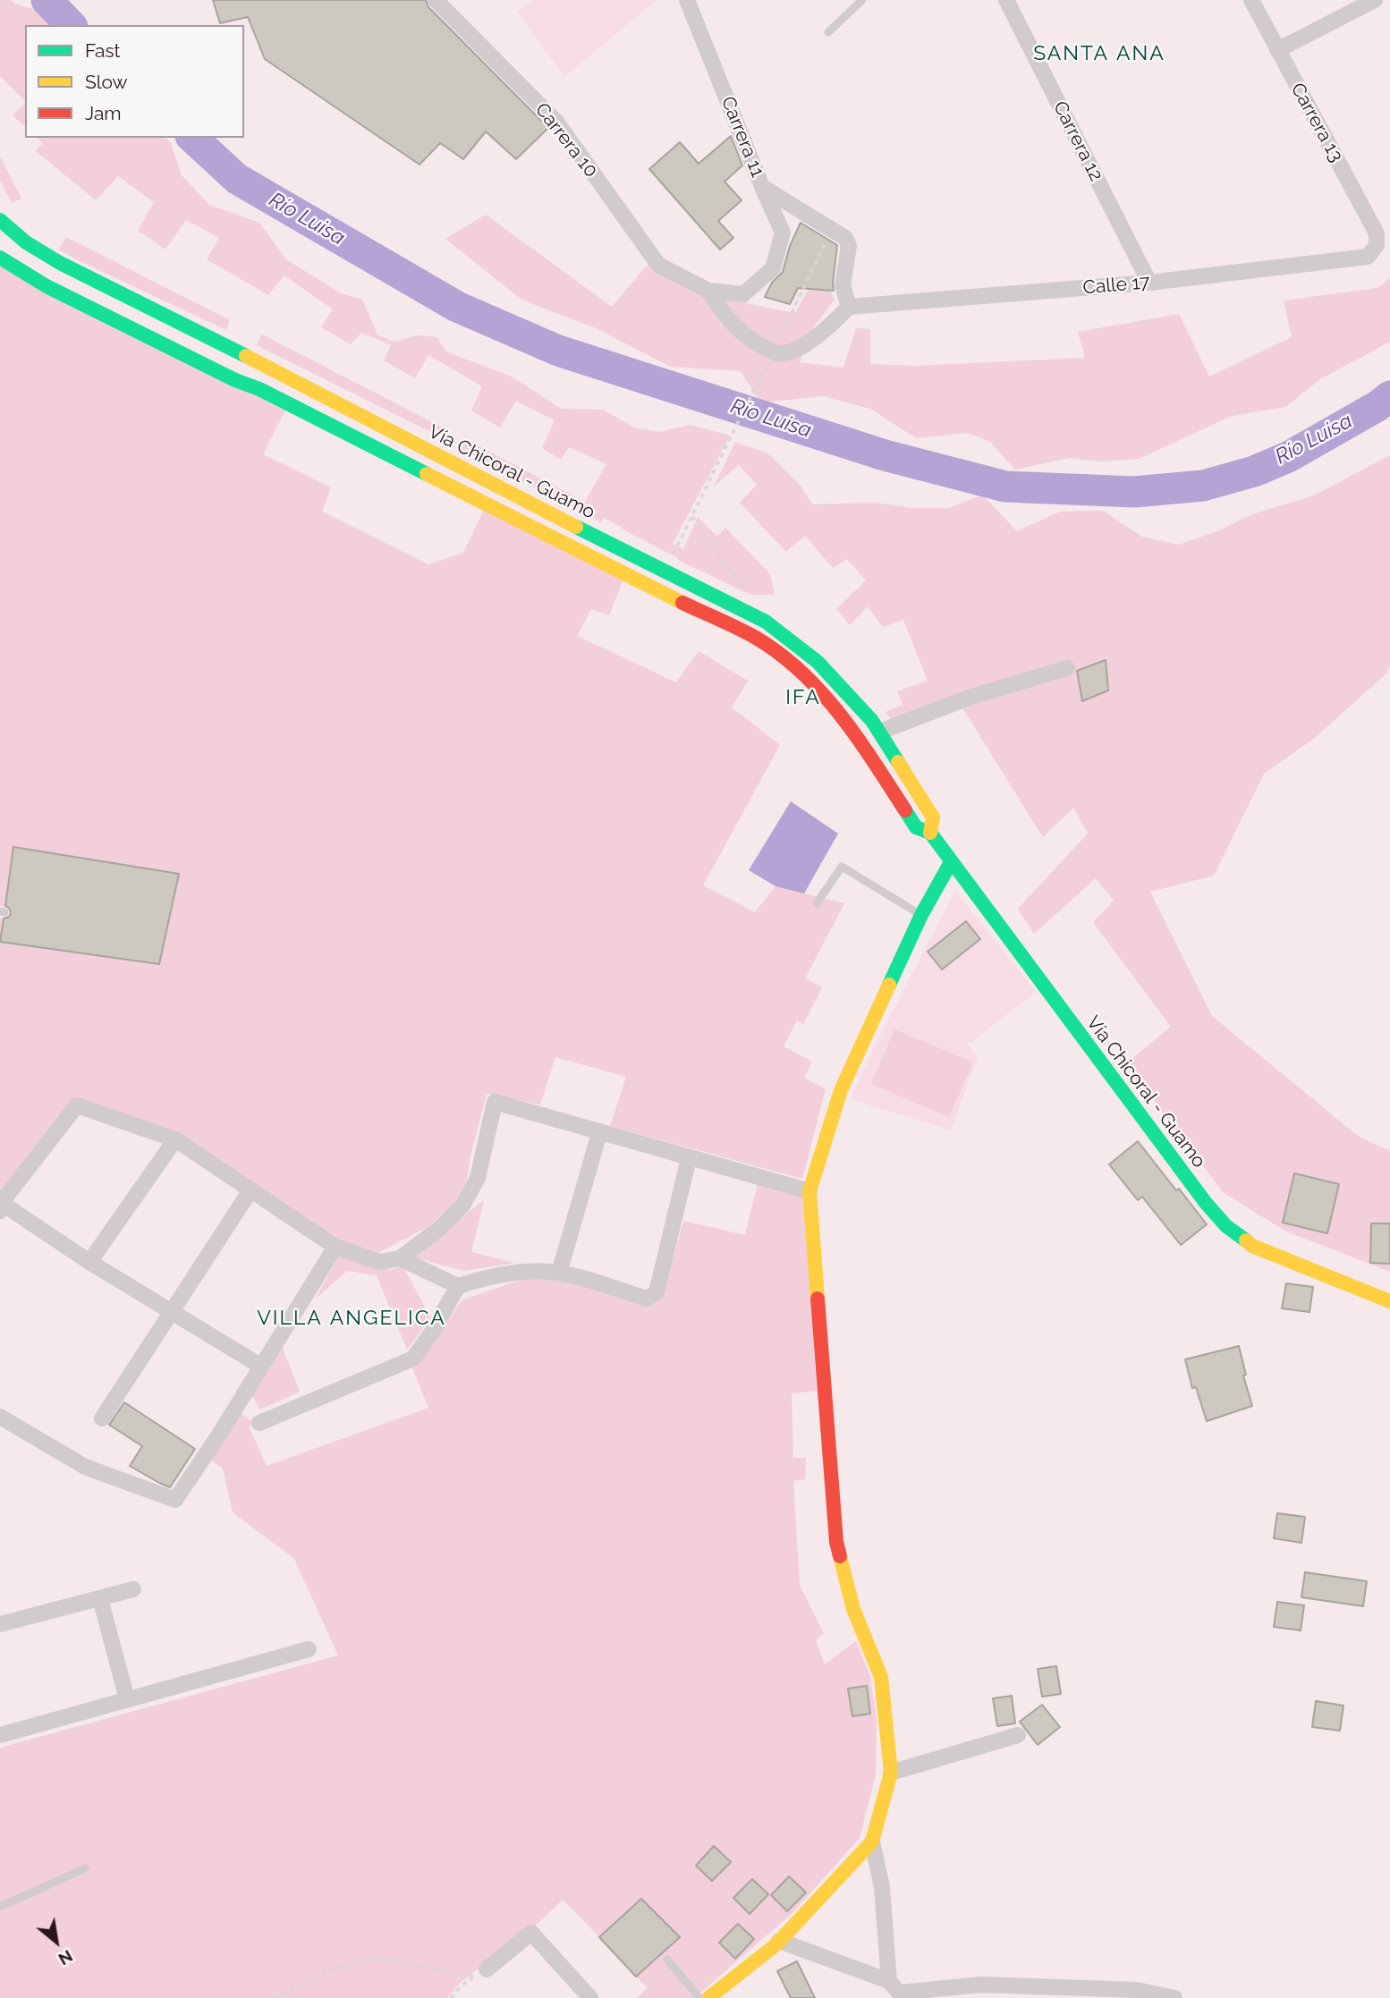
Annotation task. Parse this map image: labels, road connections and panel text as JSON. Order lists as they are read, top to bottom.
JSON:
{
  "streets": {
    "street": [
      "Carrera 13",
      "Carrera 11",
      "Carrera 10",
      "Carrera 12",
      "Calle 17",
      "Vía Chicoral - Guamo"
    ]
  },
  "crossings": [
    ["Carrera 13", "Calle 17"],
    ["Carrera 11", "Calle 17"],
    ["Carrera 12", "Calle 17"]
  ],
  "districts": ["SANTA ANA", "IFA", "VILLA ANGELICA"],
  "water": ["Río Luisa"],
  "legend": ["Fast", "Slow", "Jam"],
  "north": "bottom right"
}
